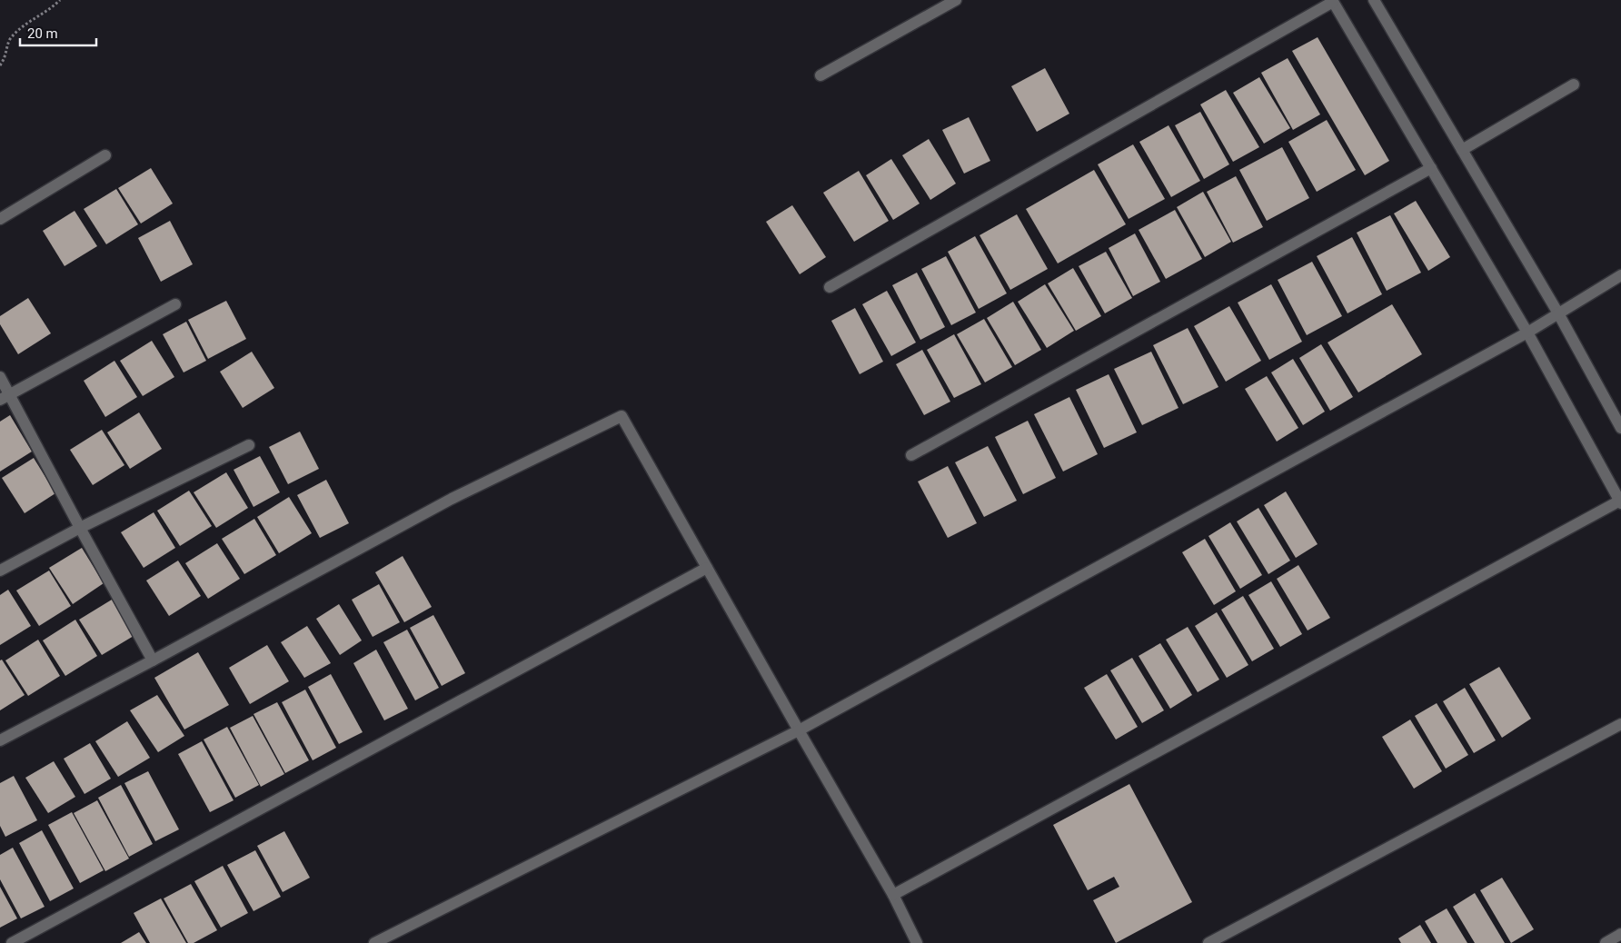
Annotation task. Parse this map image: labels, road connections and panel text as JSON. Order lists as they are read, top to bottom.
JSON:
{
  "scale_bar": "20 m"
}
